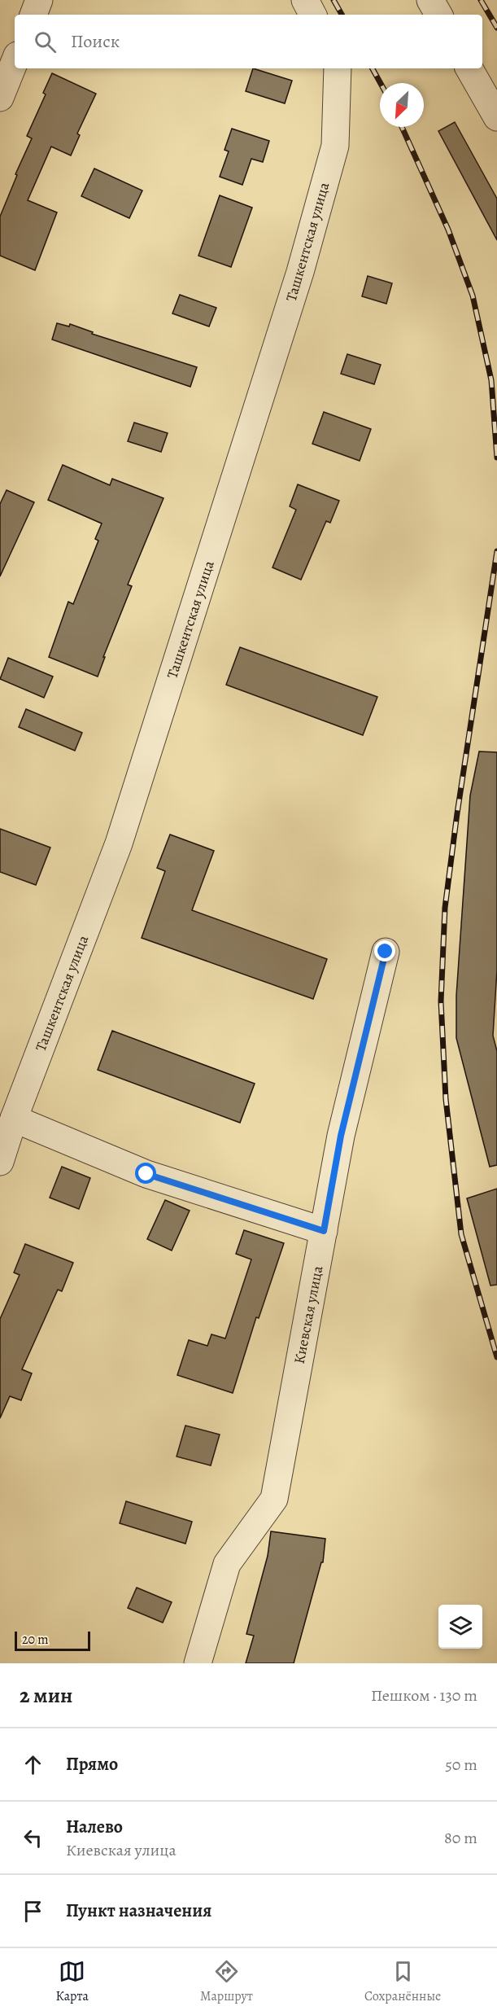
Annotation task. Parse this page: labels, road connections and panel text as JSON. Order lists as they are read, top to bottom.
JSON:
{
  "streets": {
    "street": ["Ташкентская улица", "Киевская улица"]
  },
  "scale_bar": "20 m",
  "north": "bottom left",
  "page": {
    "search": "Поиск",
    "scale": "20 m",
    "heading": ["2 мин", "Пешком · 130 m"],
    "list": [
      ["Прямо", "50 m"],
      ["Налево", "Киевская улица", "80 m"],
      "Пункт назначения"
    ],
    "nav": ["Карта", "Маршрут", "Сохранённые"]
  }
}
